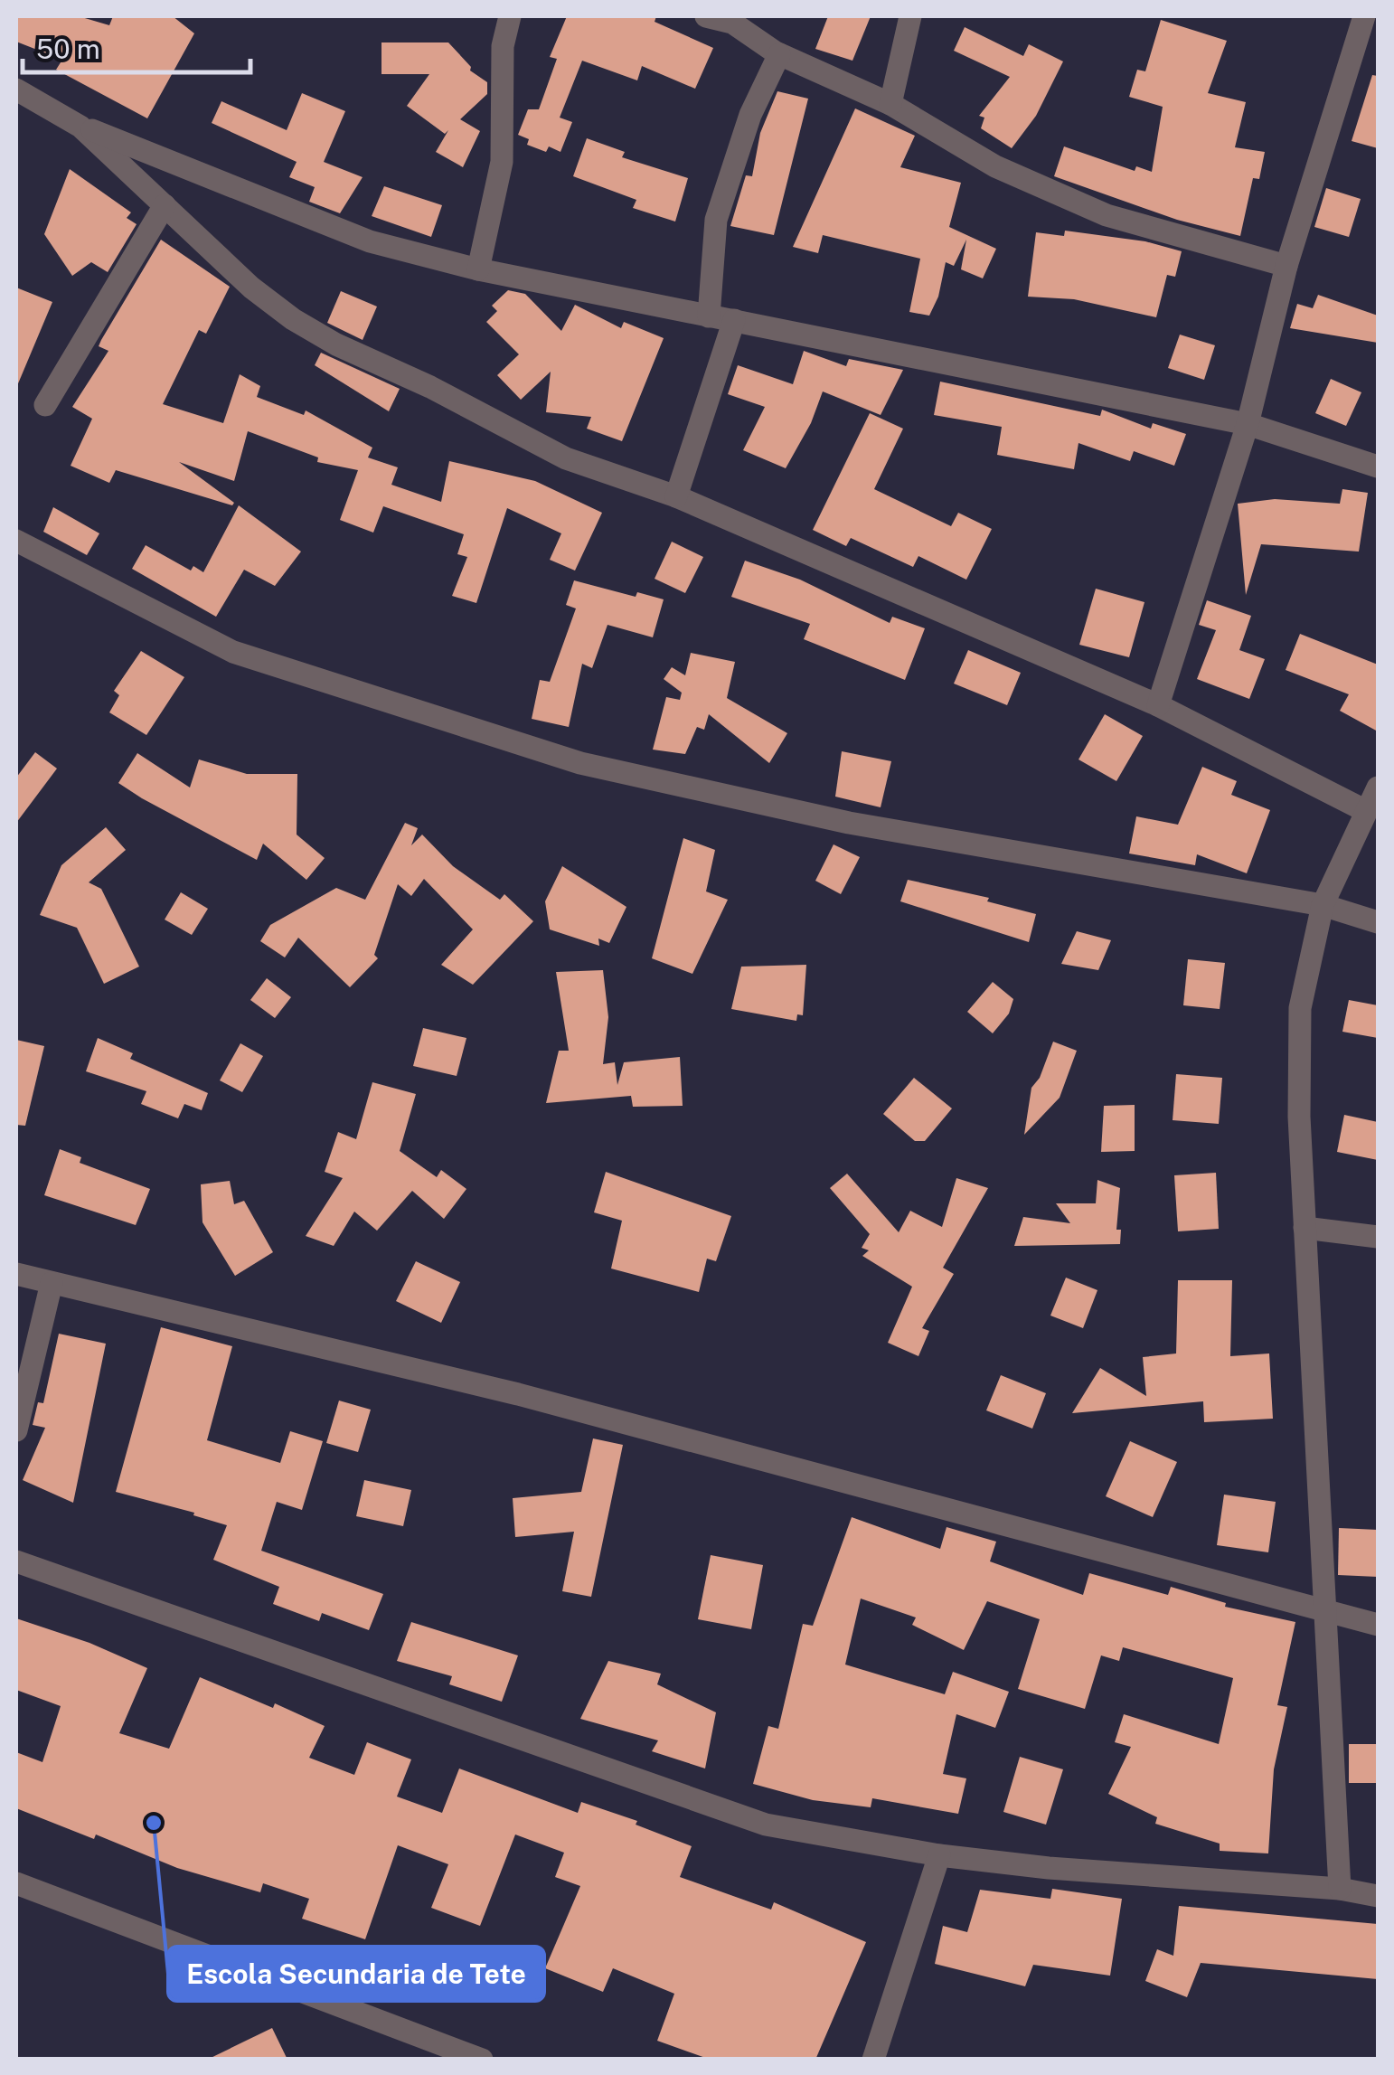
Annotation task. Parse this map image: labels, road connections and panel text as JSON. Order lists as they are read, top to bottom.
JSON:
{
  "places": ["Escola Secundaria de Tete"],
  "scale_bar": "50 m"
}
